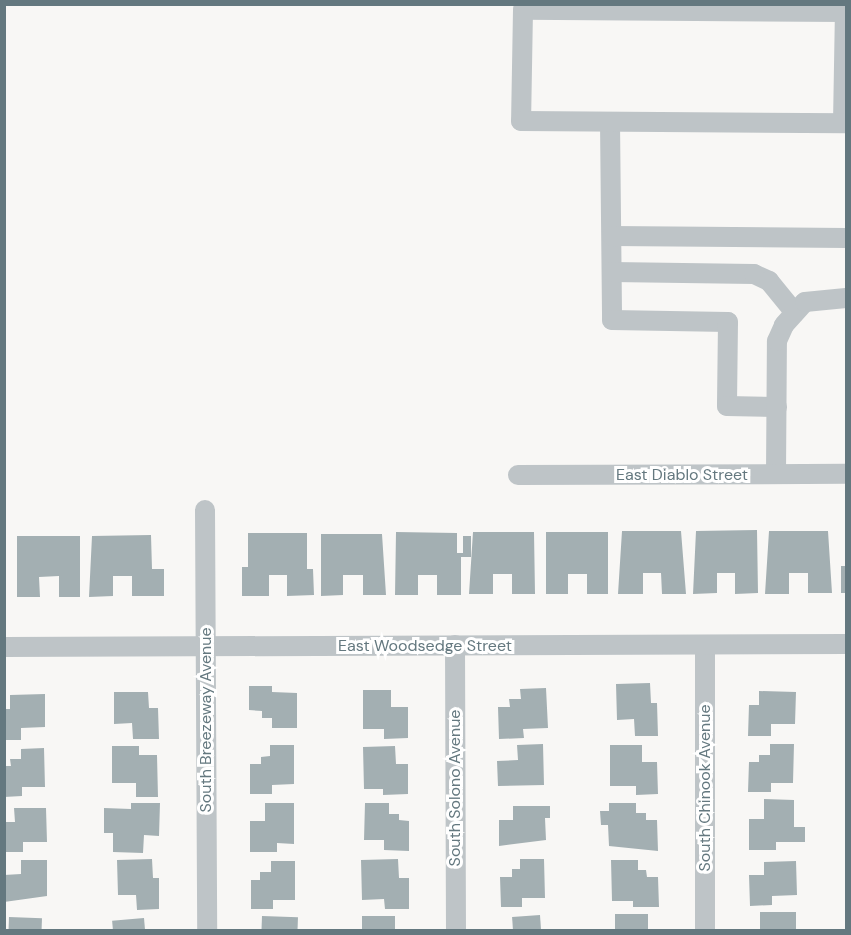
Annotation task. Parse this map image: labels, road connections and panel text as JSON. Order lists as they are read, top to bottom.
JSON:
{
  "streets": {
    "street": [
      "East Diablo Street",
      "East Woodsedge Street",
      "South Breezeway Avenue",
      "South Solono Avenue",
      "South Chinook Avenue"
    ]
  },
  "crossings": [
    ["East Woodsedge Street", "South Breezeway Avenue"],
    ["East Woodsedge Street", "South Solono Avenue"],
    ["East Woodsedge Street", "South Chinook Avenue"]
  ]
}
